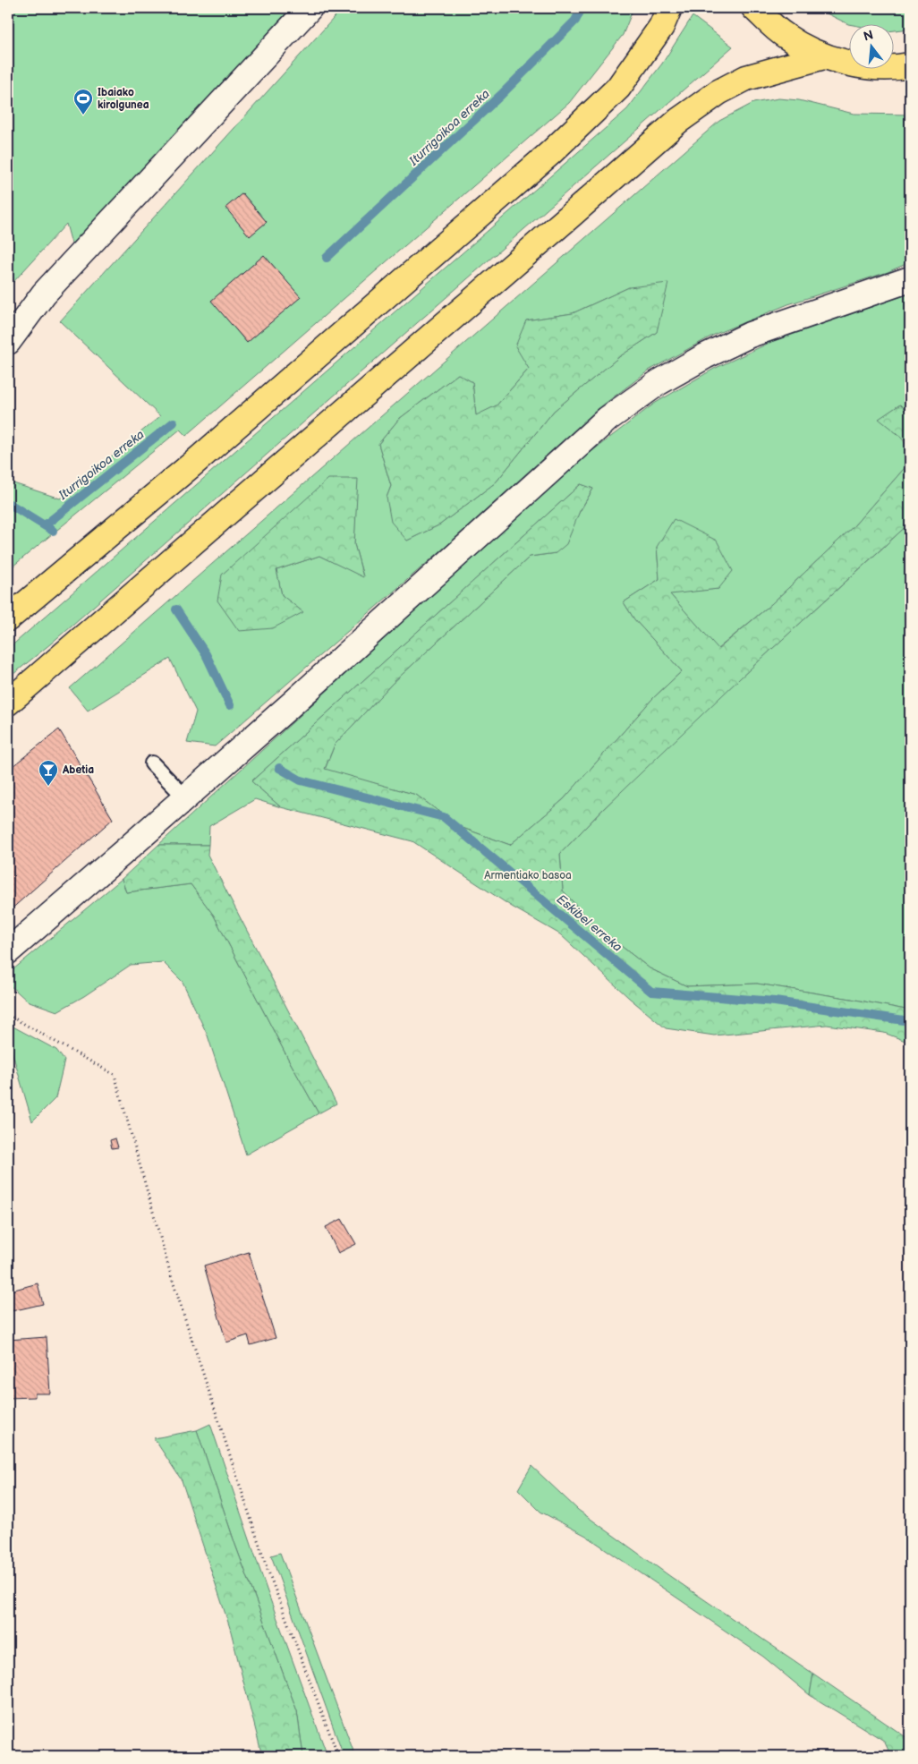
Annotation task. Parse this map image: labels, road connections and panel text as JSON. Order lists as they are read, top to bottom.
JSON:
{
  "water": ["Iturrigoikoa erreka", "Eskibel erreka"],
  "parks": ["Armentiako basoa"],
  "places": {
    "sports": ["Ibaiako kirolgunea"],
    "bar": ["Abetia"]
  },
  "north": "top"
}
